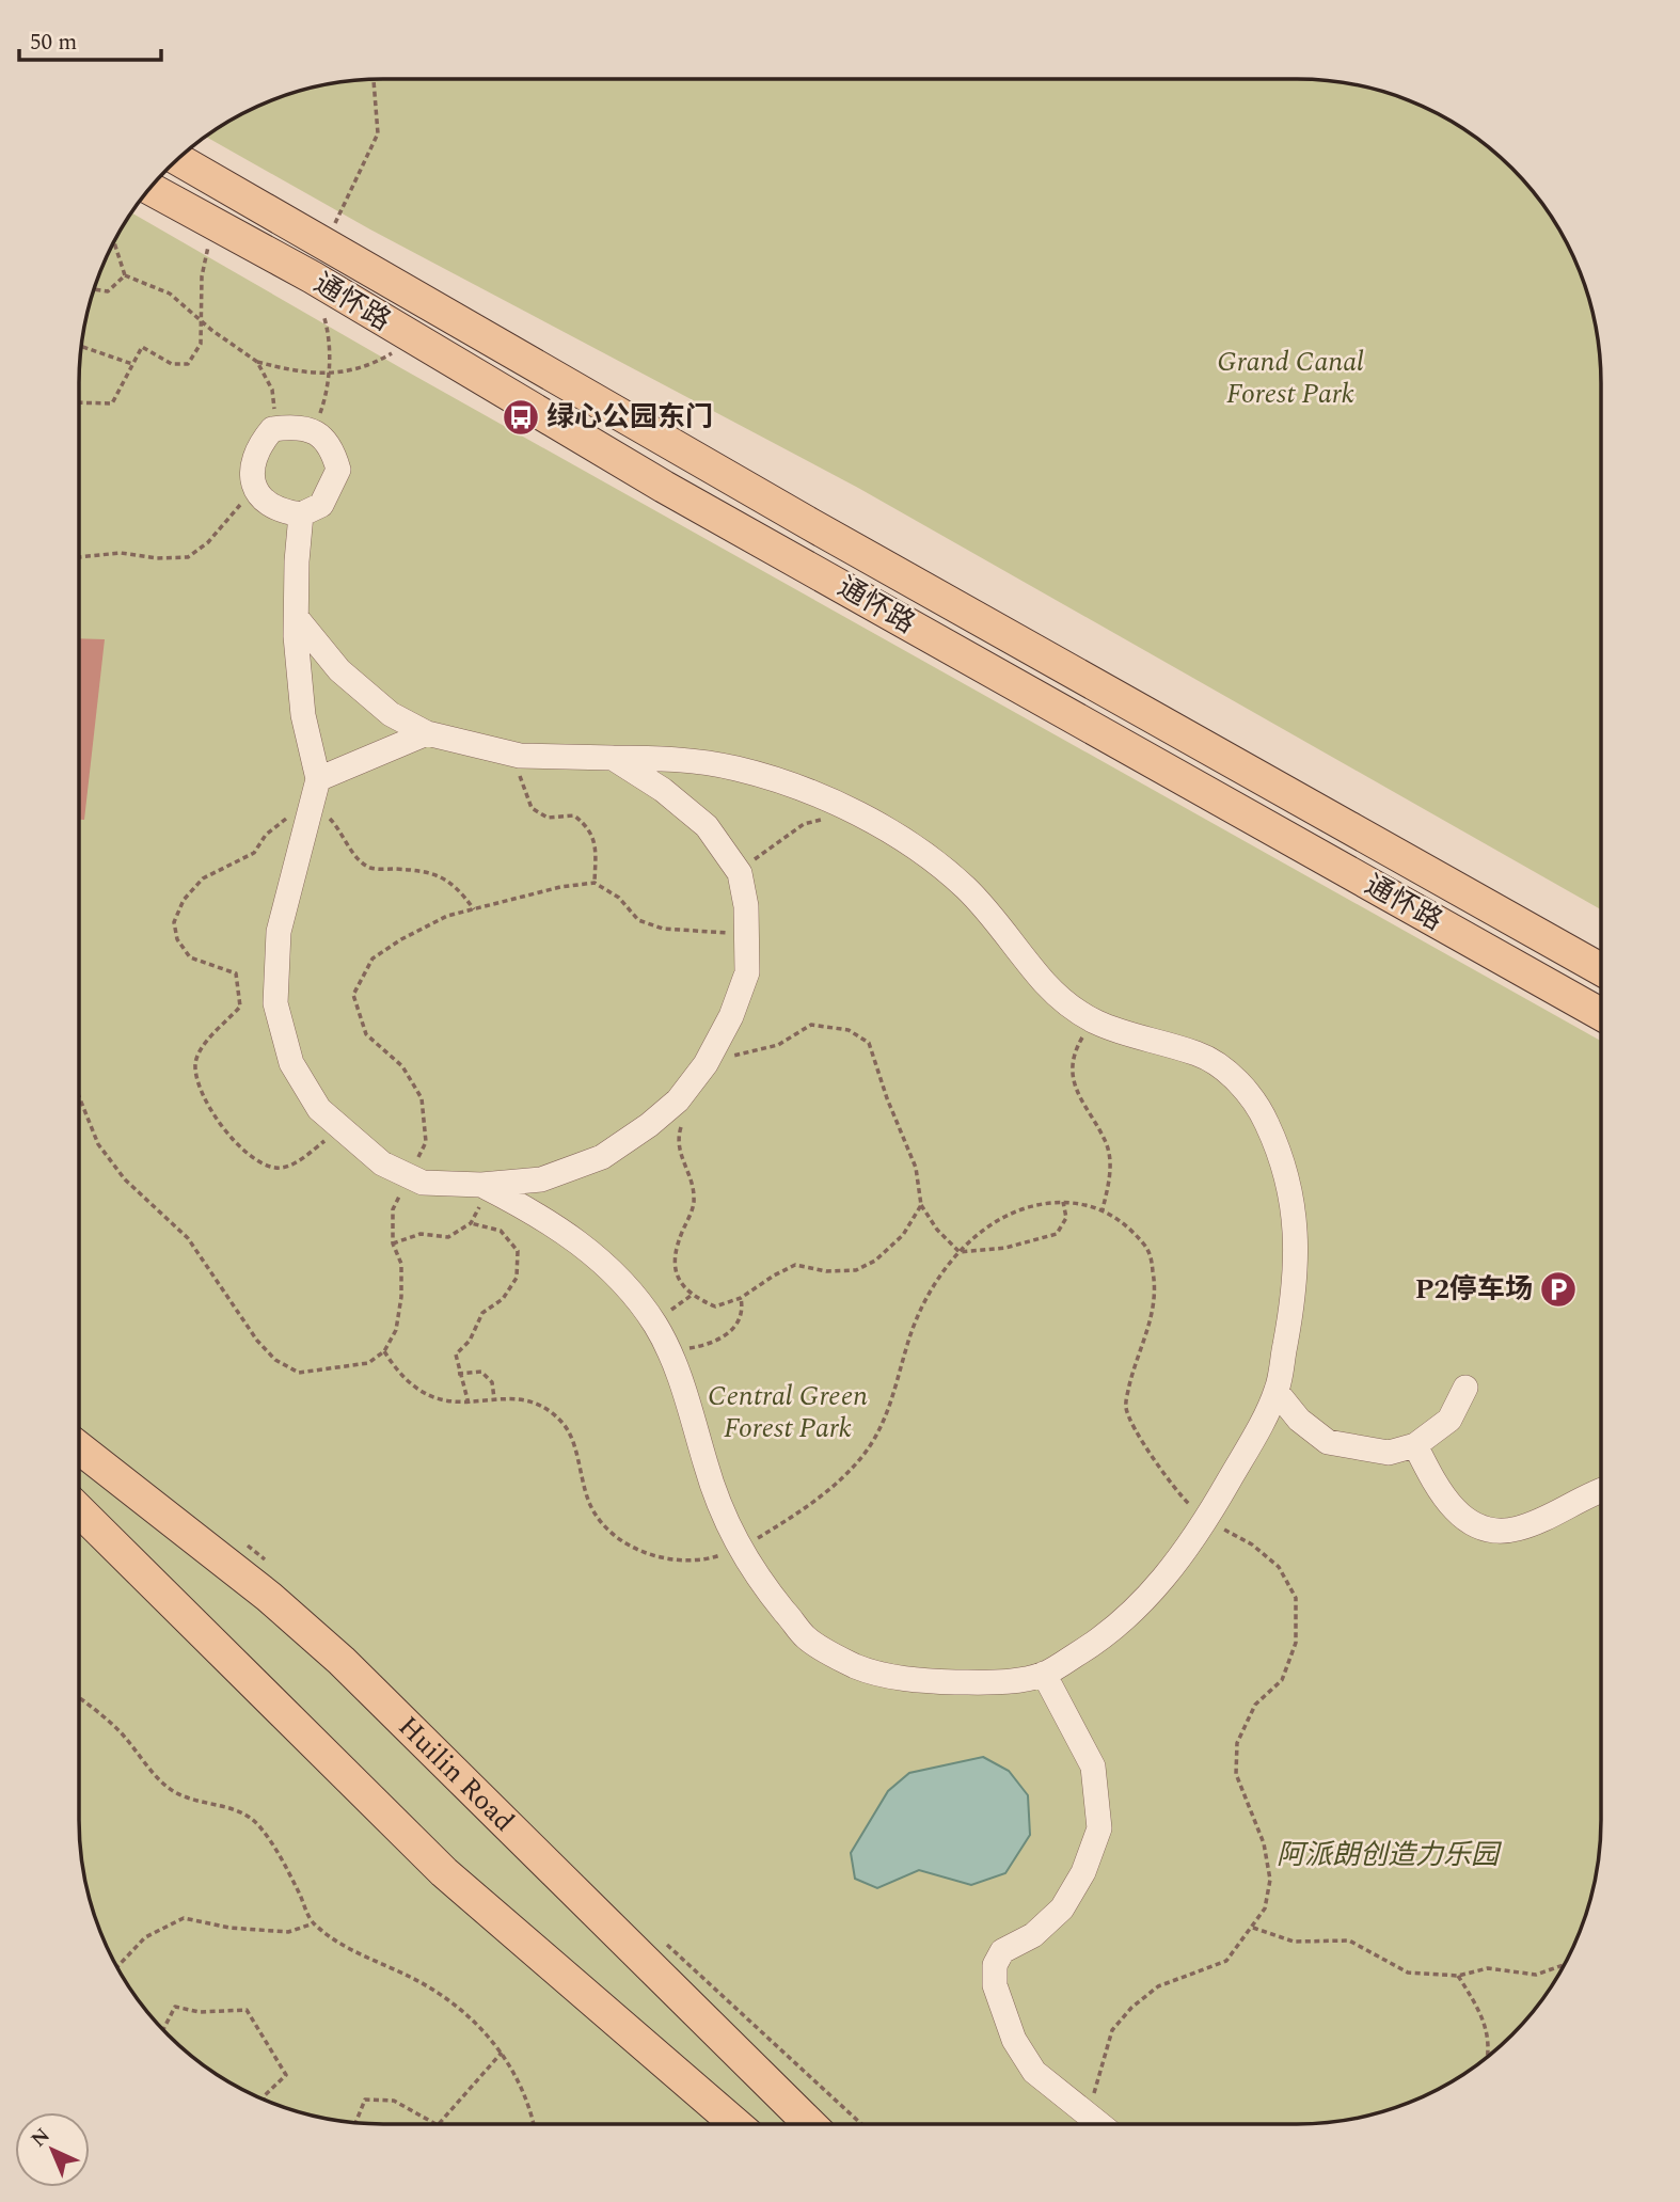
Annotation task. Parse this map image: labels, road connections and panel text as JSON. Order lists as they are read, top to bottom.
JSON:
{
  "streets": {
    "main road": ["通怀路", "Huilin Road"]
  },
  "parks": ["Grand Canal Forest Park", "Central Green Forest Park", "阿派朗创造力乐园"],
  "places": {
    "bus stop": ["绿心公园东门"],
    "parking": ["P2停车场"]
  },
  "scale_bar": "50 m",
  "north": "top left"
}
